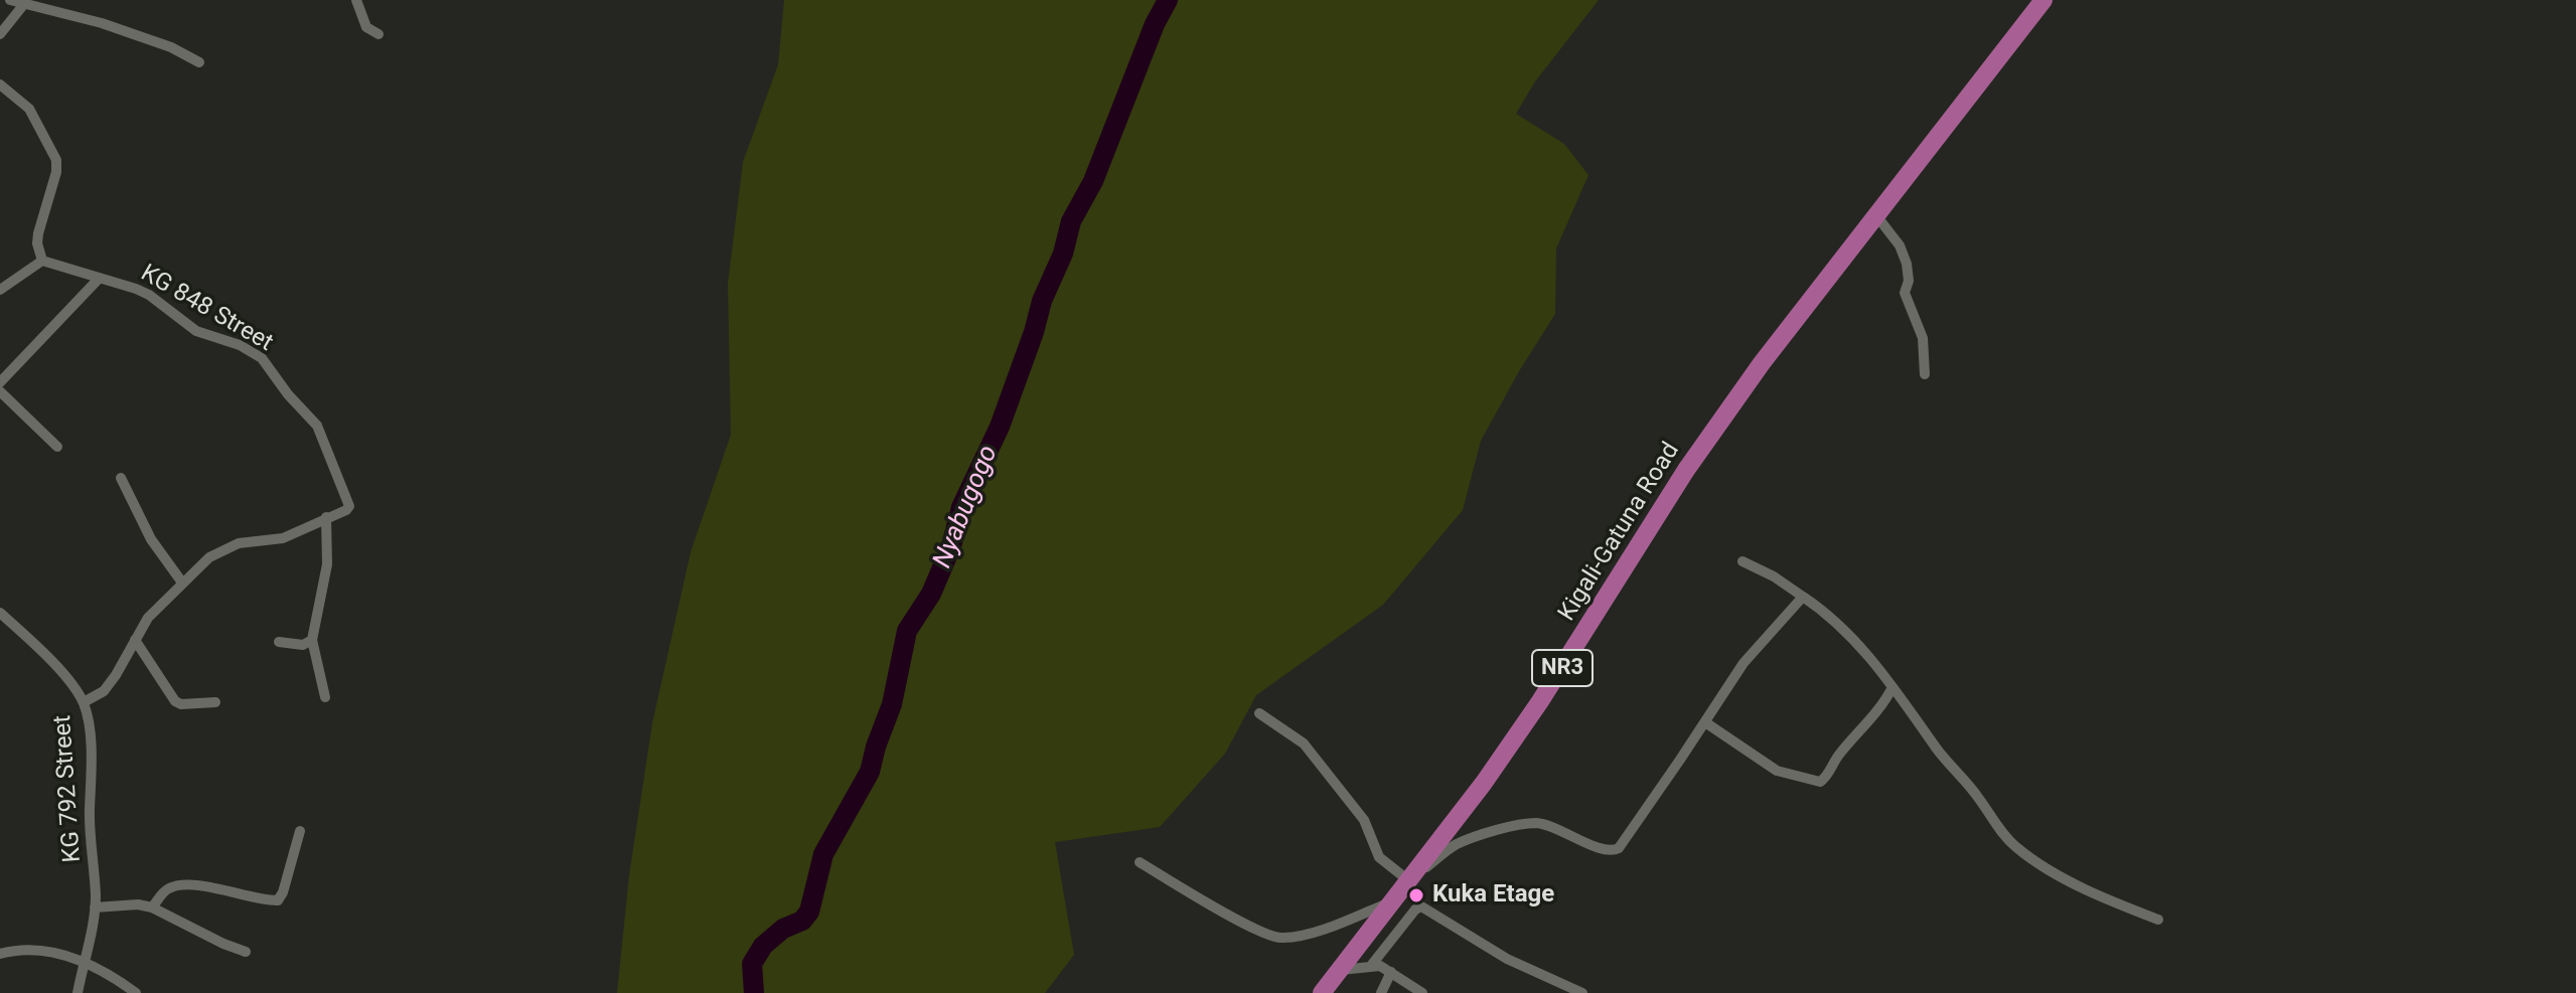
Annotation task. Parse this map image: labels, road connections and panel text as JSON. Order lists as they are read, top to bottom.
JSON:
{
  "streets": {
    "highway": ["Kigali-Gatuna Road", "NR3"],
    "street": ["KG 848 Street", "KG 792 Street"]
  },
  "crossings": [
    ["KG 848 Street", "KG 792 Street"]
  ],
  "water": ["Nyabugogo"],
  "places": ["Kuka Etage"]
}
